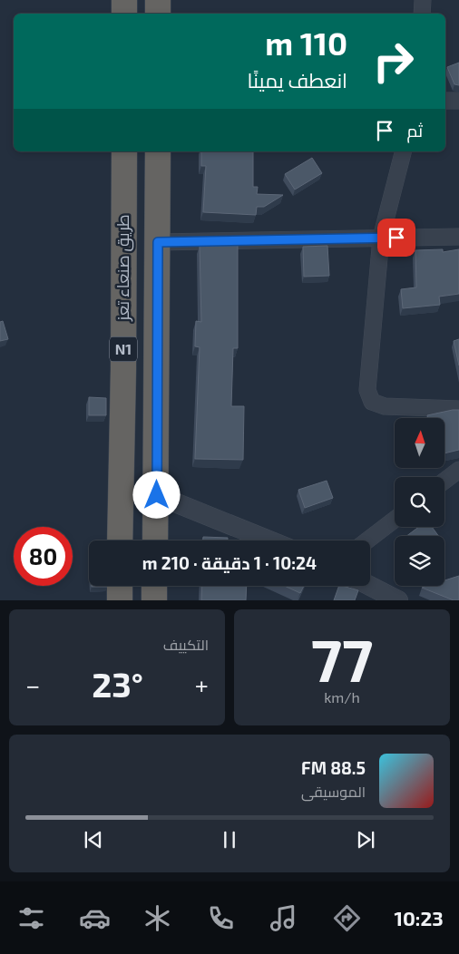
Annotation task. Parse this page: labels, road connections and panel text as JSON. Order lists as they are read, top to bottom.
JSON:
{
  "streets": {
    "highway": ["طريق صنعاء تعز", "N1"]
  },
  "north": "top",
  "page": {
    "turn": ["110 m", "انعطف يمينًا"],
    "then": "ثم",
    "limit": "80",
    "trip": "10:24 · 1 دقيقة · 210 m",
    "tile": [
      ["77", "km/h"],
      "التكييف"
    ],
    "heat": ["−", "23°", "+"],
    "song": ["88.5 FM", "الموسيقى"],
    "tabs": "10:23"
  }
}
